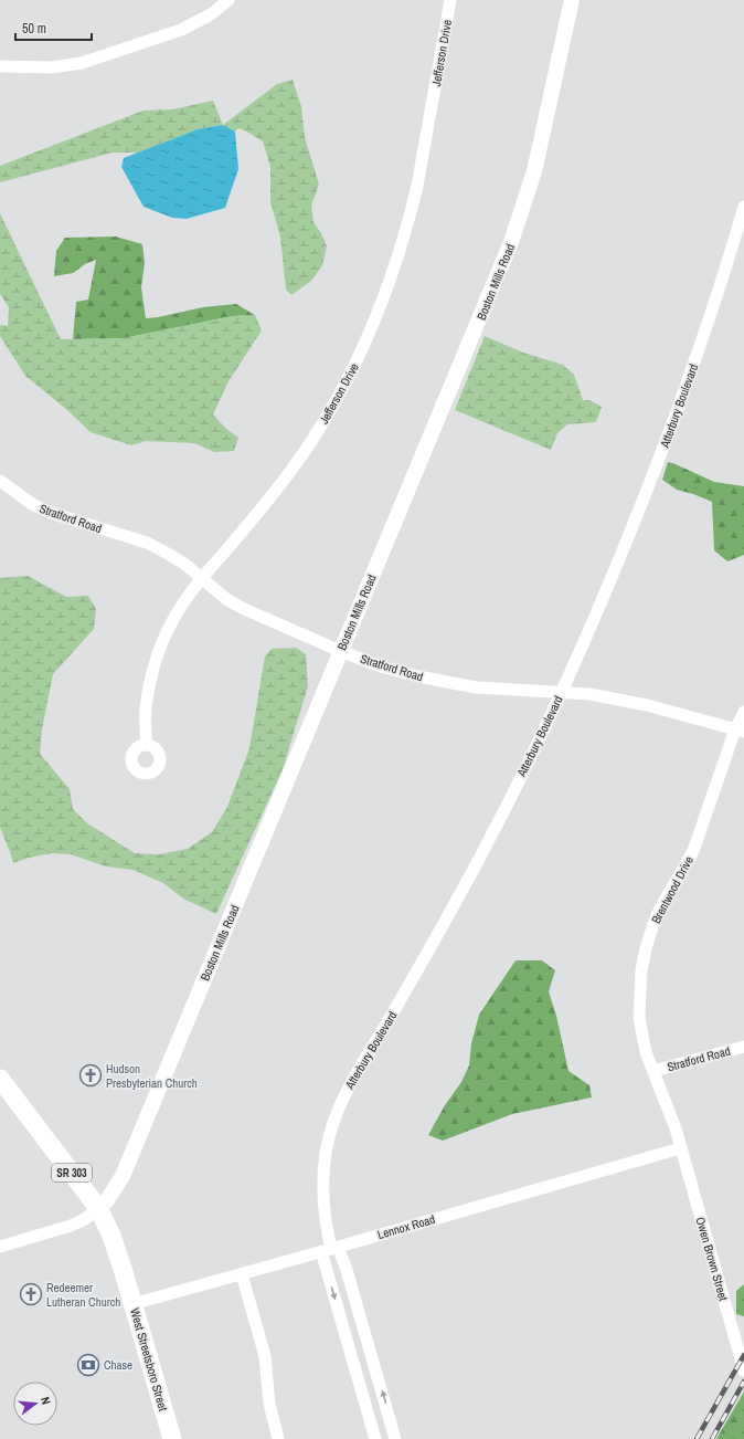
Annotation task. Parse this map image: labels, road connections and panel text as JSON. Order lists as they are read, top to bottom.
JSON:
{
  "streets": {
    "main road": ["SR 303", "West Streetsboro Street"],
    "street": [
      "Jefferson Drive",
      "Boston Mills Road",
      "Atterbury Boulevard",
      "Stratford Road",
      "Brentwood Drive",
      "Lennox Road",
      "Owen Brown Street"
    ]
  },
  "crossings": [
    ["Jefferson Drive", "Stratford Road"],
    ["Boston Mills Road", "Stratford Road"],
    ["Boston Mills Road", "West Streetsboro Street"],
    ["Atterbury Boulevard", "Stratford Road"],
    ["Atterbury Boulevard", "Lennox Road"],
    ["Stratford Road", "Brentwood Drive"],
    ["Brentwood Drive", "Lennox Road"],
    ["Brentwood Drive", "Owen Brown Street"],
    ["Lennox Road", "Owen Brown Street"],
    ["Lennox Road", "West Streetsboro Street"]
  ],
  "places": {
    "church": ["Hudson Presbyterian Church", "Redeemer Lutheran Church"],
    "bank": ["Chase"]
  },
  "scale_bar": "50 m",
  "north": "right"
}
